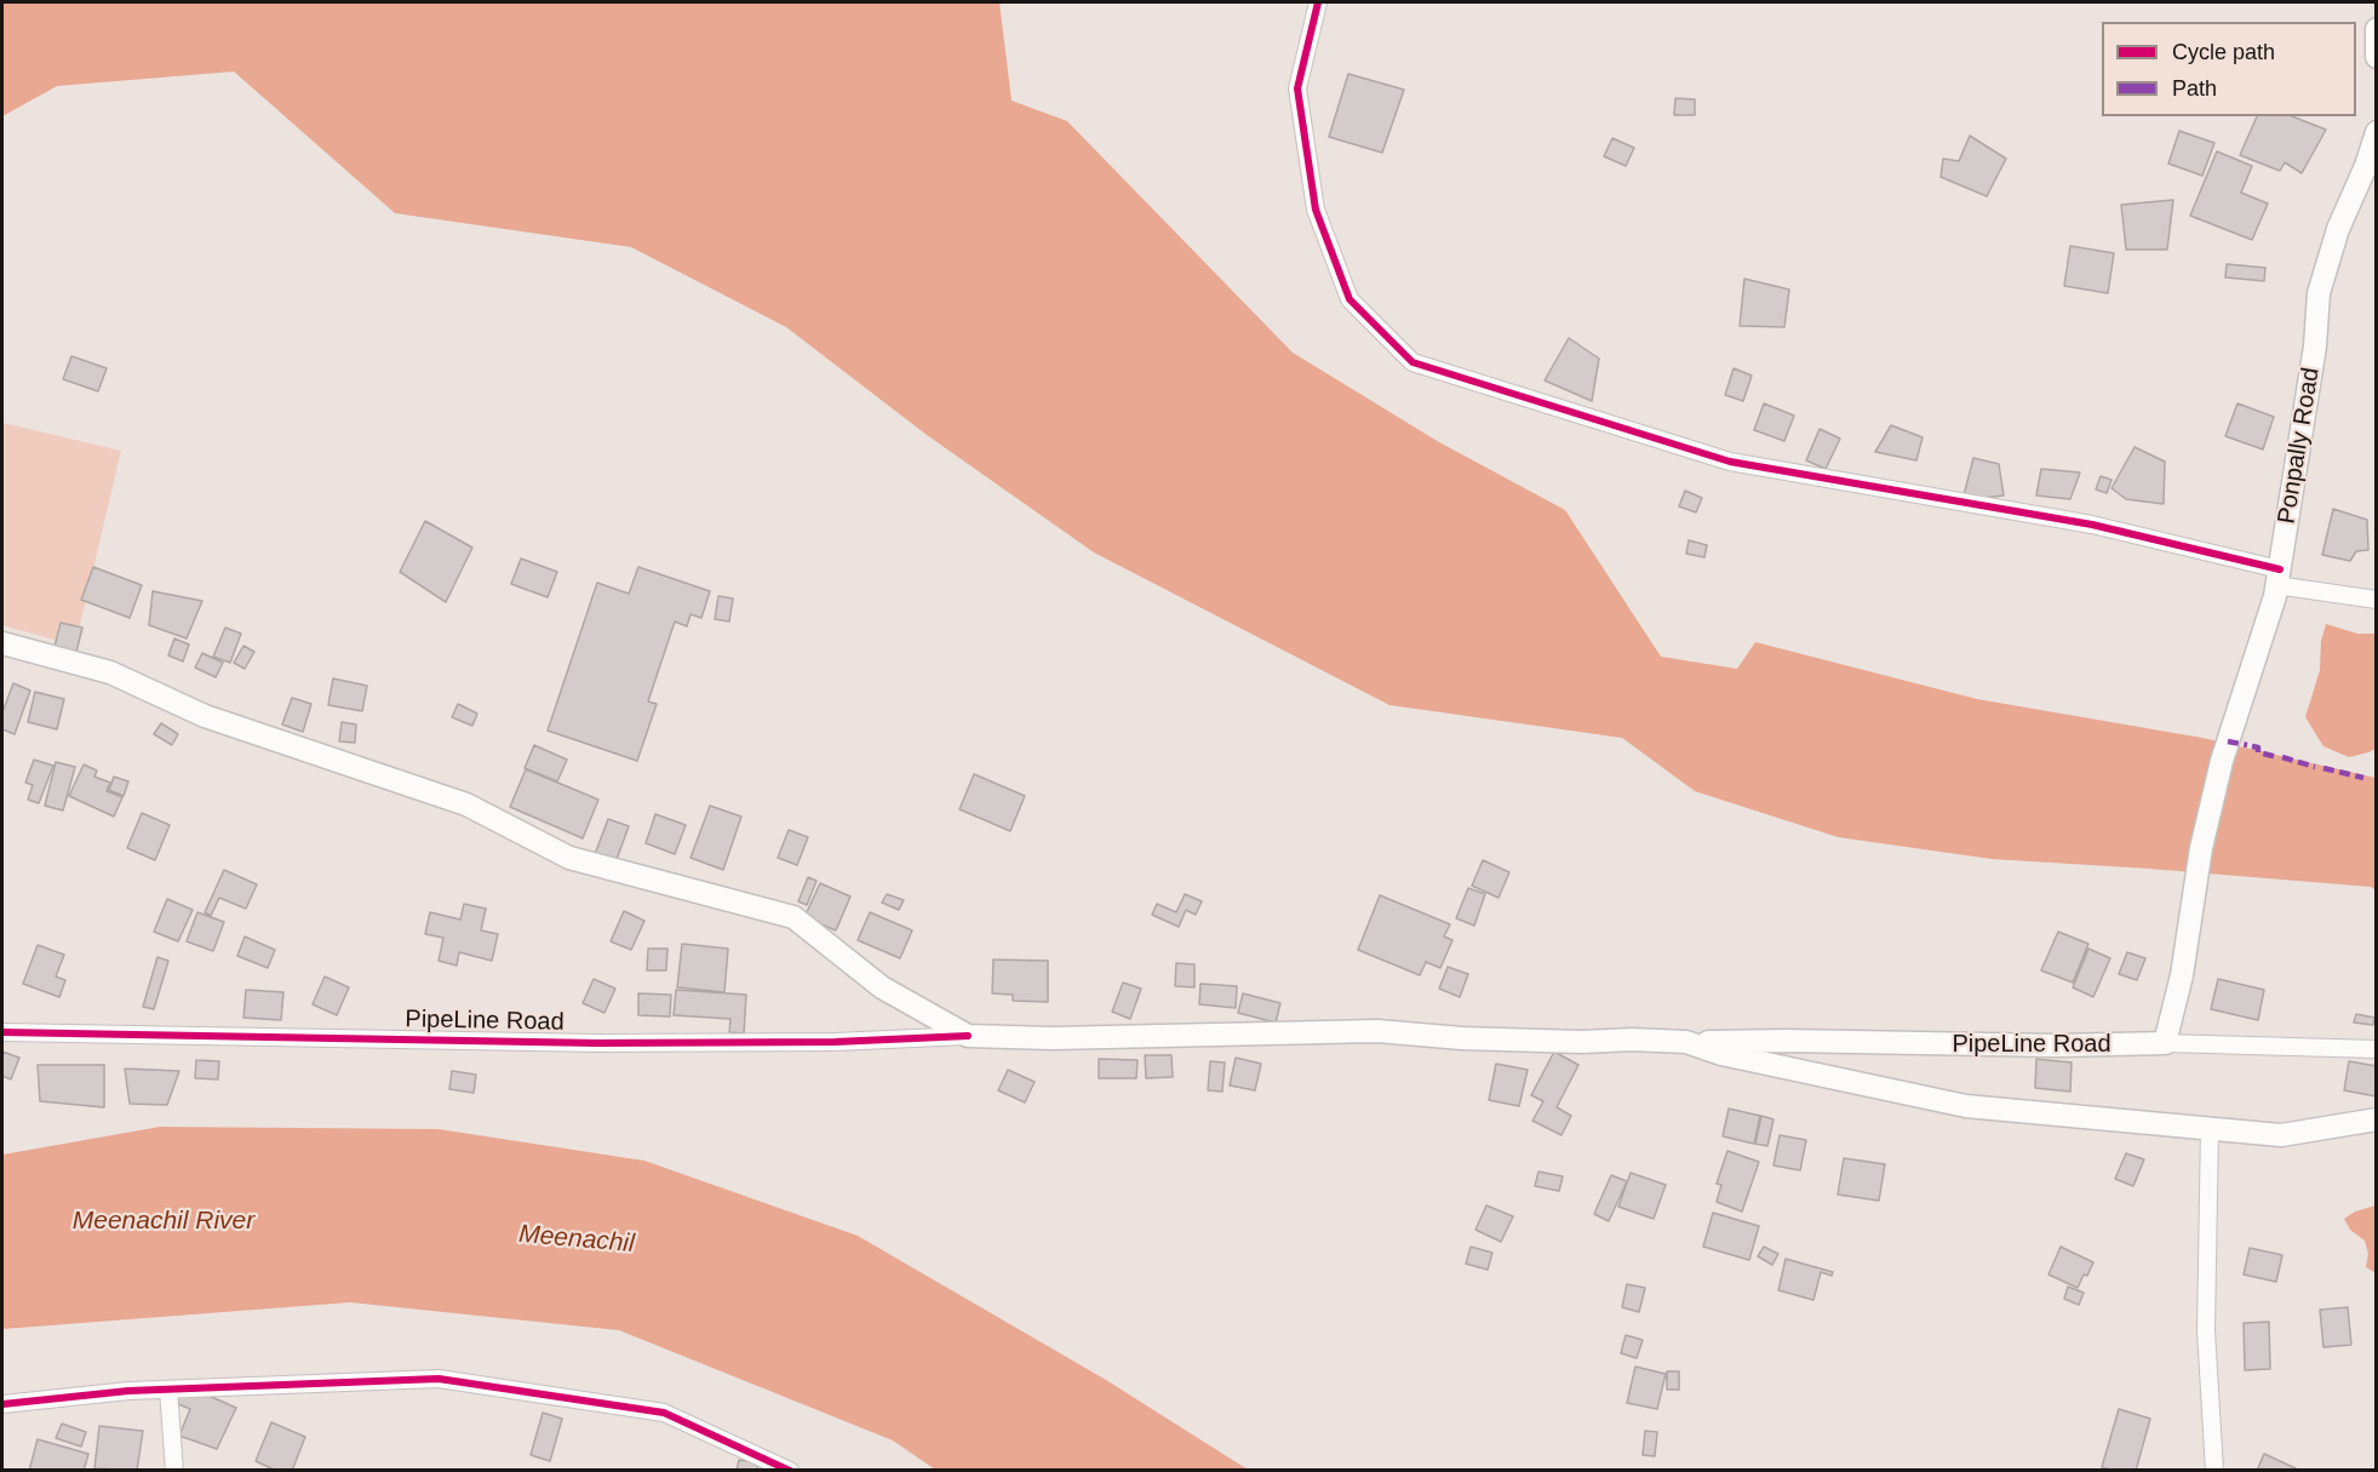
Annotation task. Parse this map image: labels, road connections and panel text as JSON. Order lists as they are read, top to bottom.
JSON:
{
  "streets": {
    "main road": ["Ponpally Road", "PipeLine Road"]
  },
  "crossings": [
    ["Ponpally Road", "PipeLine Road"]
  ],
  "water": ["Meenachil River", "Meenachil"],
  "legend": ["Cycle path", "Path"]
}
